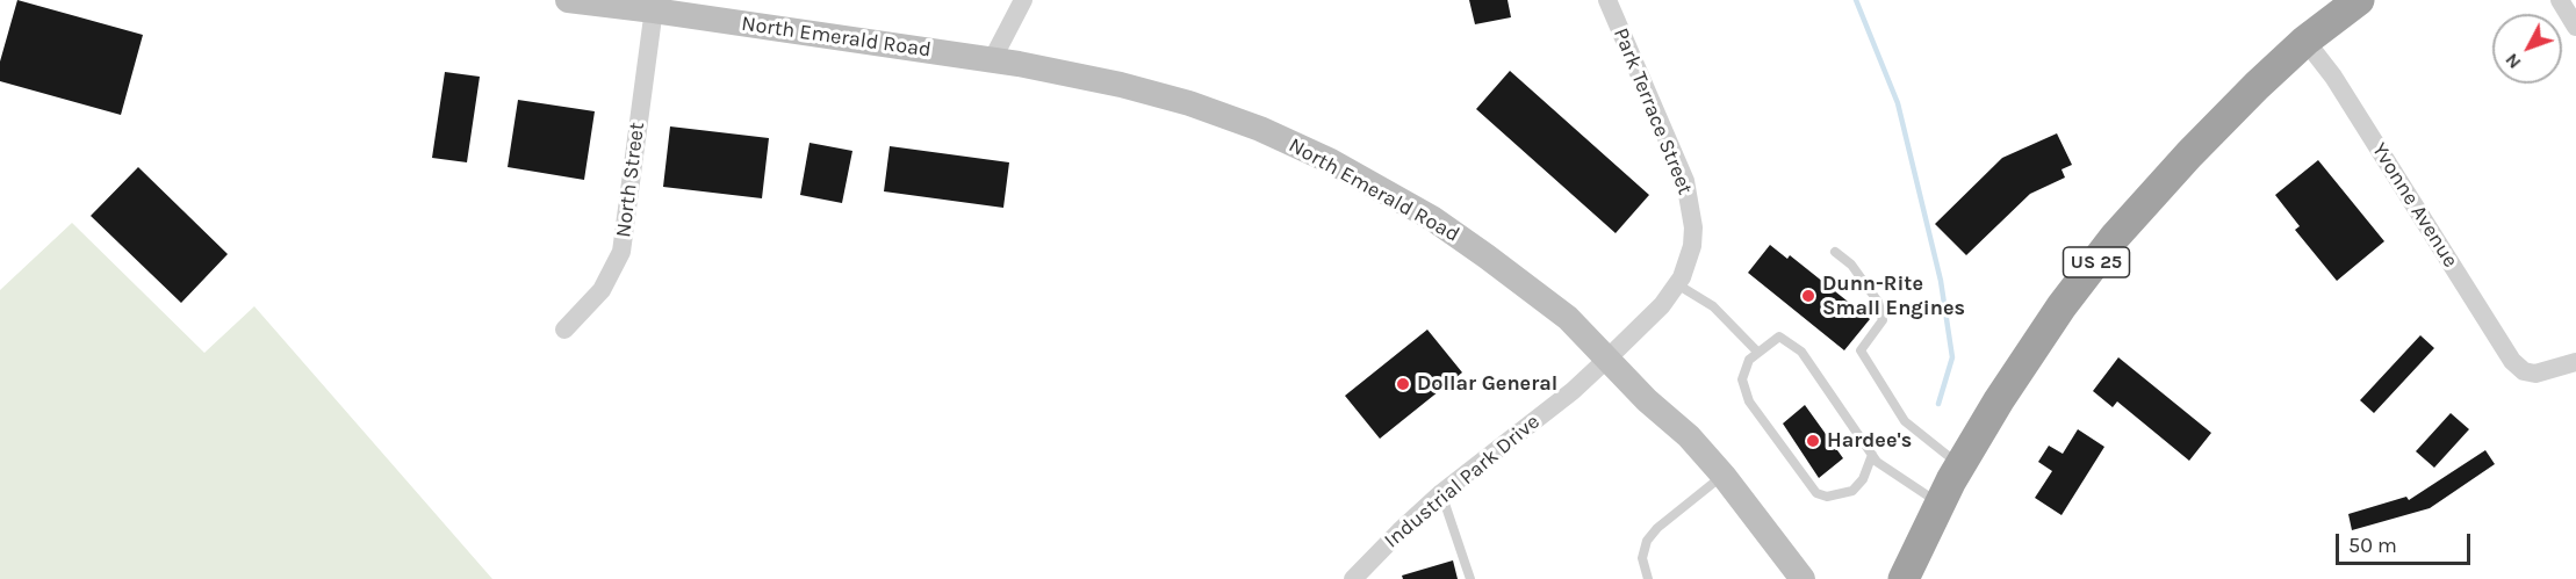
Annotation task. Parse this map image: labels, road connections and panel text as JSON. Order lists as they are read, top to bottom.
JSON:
{
  "streets": {
    "highway": ["US 25"],
    "main road": ["North Emerald Road"],
    "street": [
      "Park Terrace Street",
      "North Street",
      "Yvonne Avenue",
      "Industrial Park Drive"
    ]
  },
  "crossings": [
    ["North Emerald Road", "Park Terrace Street"],
    ["North Emerald Road", "North Street"],
    ["North Emerald Road", "Industrial Park Drive"],
    ["Park Terrace Street", "Industrial Park Drive"],
    ["Yvonne Avenue", "US 25"]
  ],
  "places": ["Dunn-Rite Small Engines", "Dollar General", "Hardee's"],
  "scale_bar": "50 m",
  "north": "bottom left"
}
